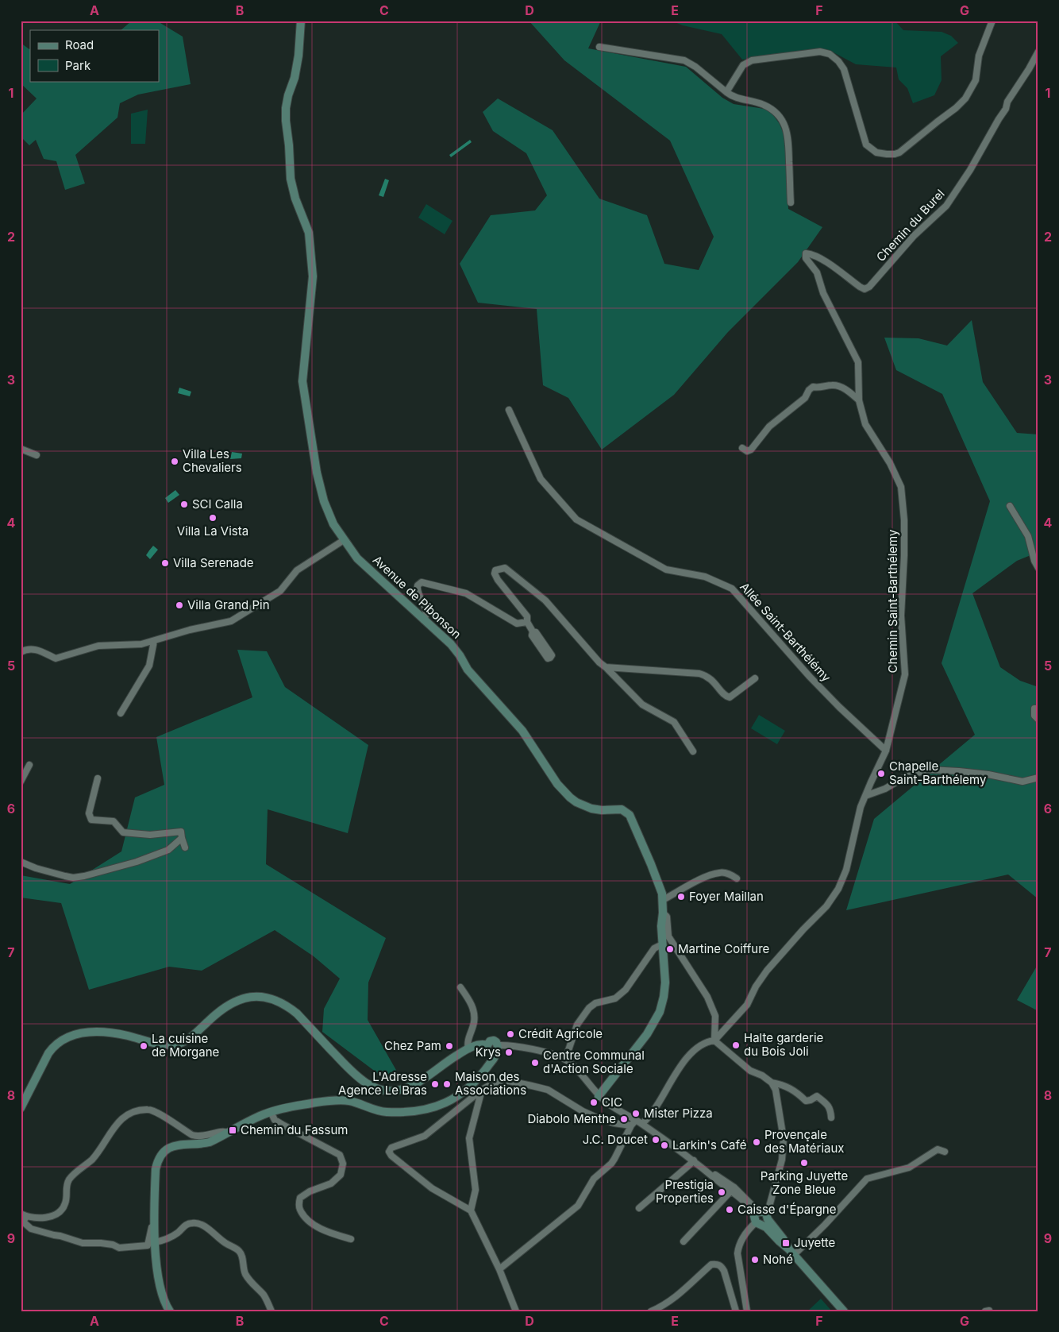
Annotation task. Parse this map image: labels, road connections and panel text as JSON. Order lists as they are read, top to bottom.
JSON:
{
  "streets": {
    "street": [
      "Chemin du Burel",
      "Avenue de Pibonson",
      "Chemin Saint-Barthélemy",
      "Allée Saint-Barthélémy"
    ]
  },
  "crossings": [
    ["Chemin du Burel", "Chemin Saint-Barthélemy"],
    ["Chemin Saint-Barthélemy", "Allée Saint-Barthélémy"]
  ],
  "places": {
    "other": [
      "Villa Les Chevaliers",
      "SCI Calla",
      "Villa La Vista",
      "Villa Serenade",
      "Villa Grand Pin",
      "Chapelle Saint-Barthélemy",
      "Foyer Maillan",
      "Martine Coiffure",
      "Crédit Agricole",
      "Halte garderie du Bois Joli",
      "La cuisine de Morgane",
      "Chez Pam",
      "Krys",
      "Centre Communal d'Action Sociale",
      "L'Adresse Agence Le Bras",
      "Maison des Associations",
      "CIC",
      "Mister Pizza",
      "Diabolo Menthe",
      "J.C. Doucet",
      "Provençale des Matériaux",
      "Larkin's Café",
      "Parking Juyette Zone Bleue",
      "Prestigia Properties",
      "Caisse d'Épargne",
      "Nohé"
    ],
    "transit": ["Chemin du Fassum", "Juyette"]
  },
  "legend": ["Road", "Park"],
  "grid": {
    "columns": [
      "A",
      "B",
      "C",
      "D",
      "E",
      "F",
      "G"
    ],
    "rows": [
      "1",
      "2",
      "3",
      "4",
      "5",
      "6",
      "7",
      "8",
      "9"
    ]
  }
}
